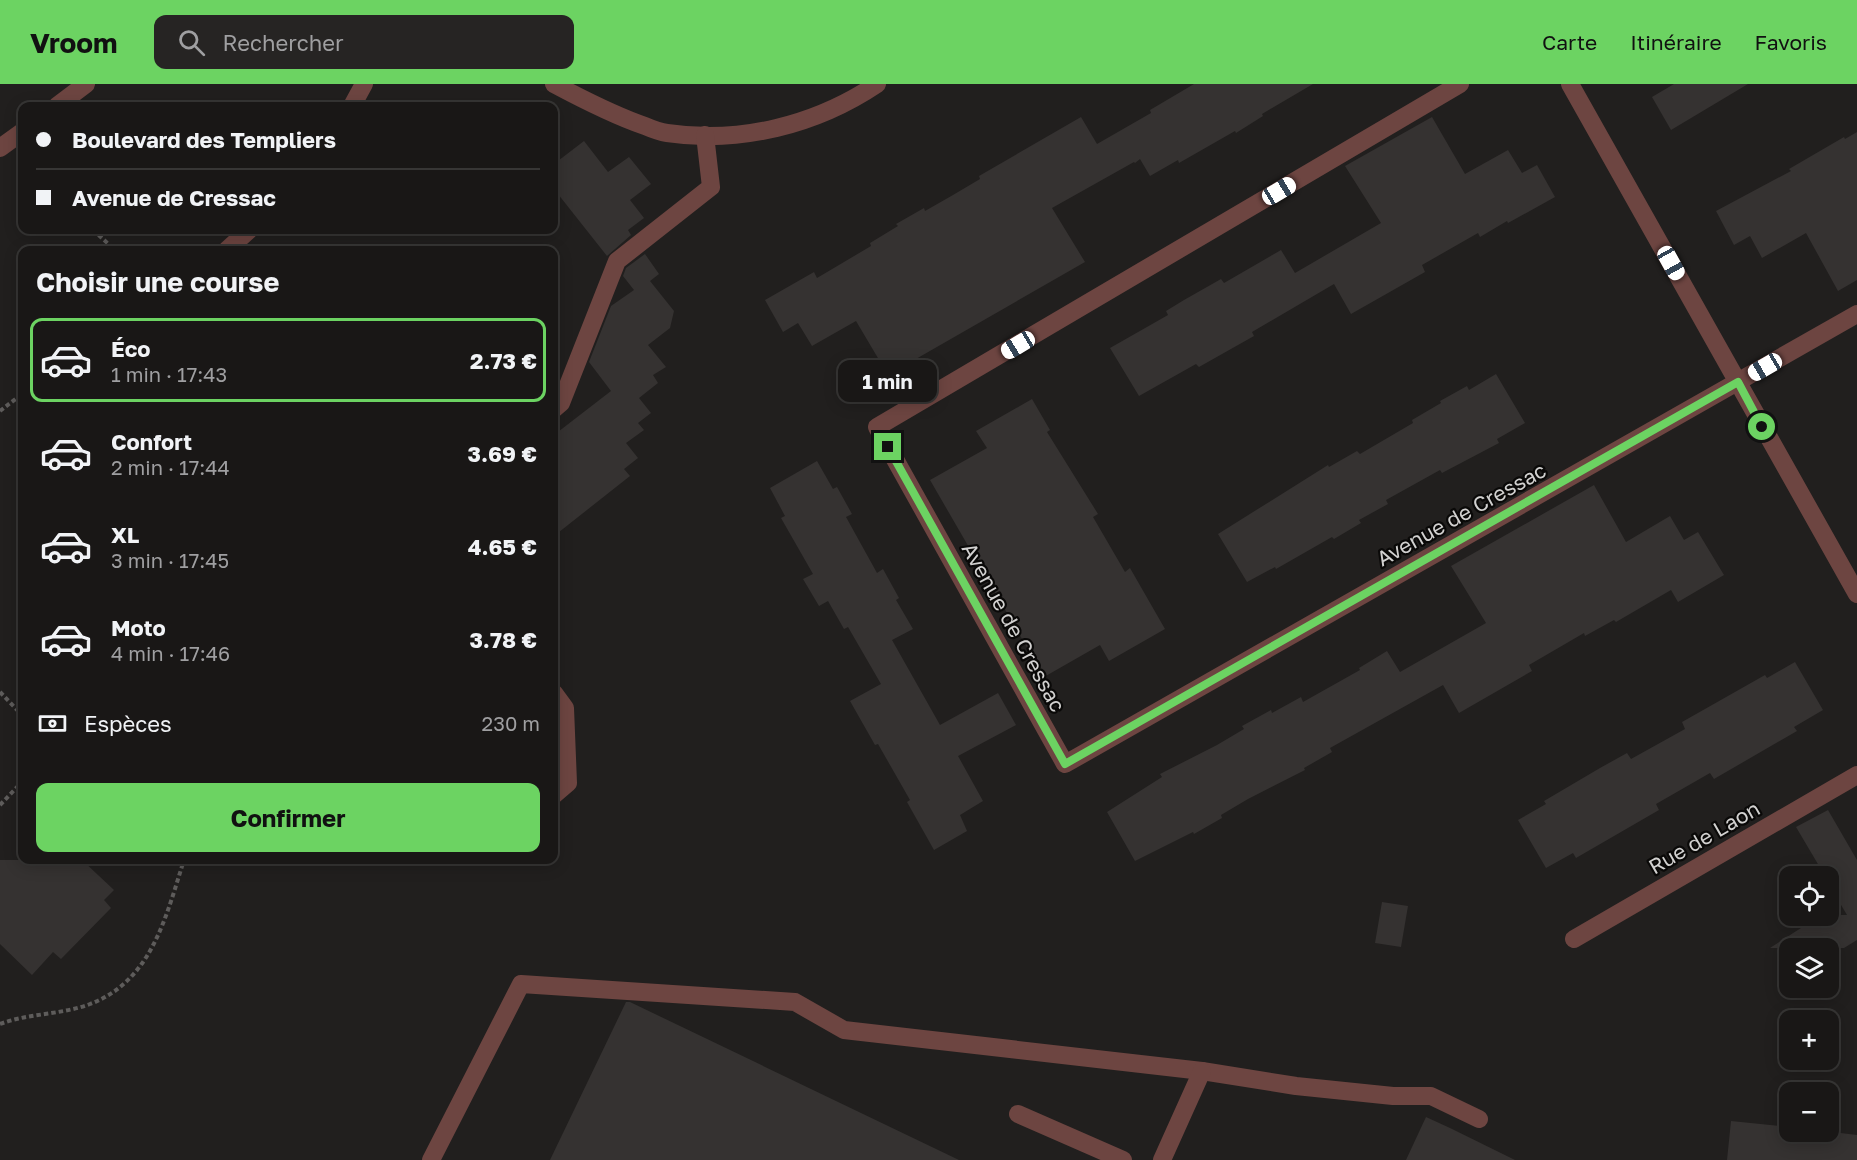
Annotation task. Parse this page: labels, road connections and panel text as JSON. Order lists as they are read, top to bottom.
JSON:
{
  "streets": {
    "street": ["Avenue de Cressac", "Rue de Laon"]
  },
  "page": {
    "header": "Vroom",
    "search": "Rechercher",
    "nav": ["Carte", "Itinéraire", "Favoris"],
    "banner": ["Boulevard des Templiers", "Avenue de Cressac"],
    "heading": "Choisir une course",
    "list": [
      {
        "name": "Éco",
        "note": "1 min · 17:43",
        "value": "2.73 €"
      },
      {
        "name": "Confort",
        "note": "2 min · 17:44",
        "value": "3.69 €"
      },
      {
        "name": "XL",
        "note": "3 min · 17:45",
        "value": "4.65 €"
      },
      {
        "name": "Moto",
        "note": "4 min · 17:46",
        "value": "3.78 €"
      }
    ],
    "bubble": "1 min",
    "pay": ["Espèces", "230 m"],
    "buttons": "Confirmer",
    "map_buttons": ["+", "−"]
  }
}
